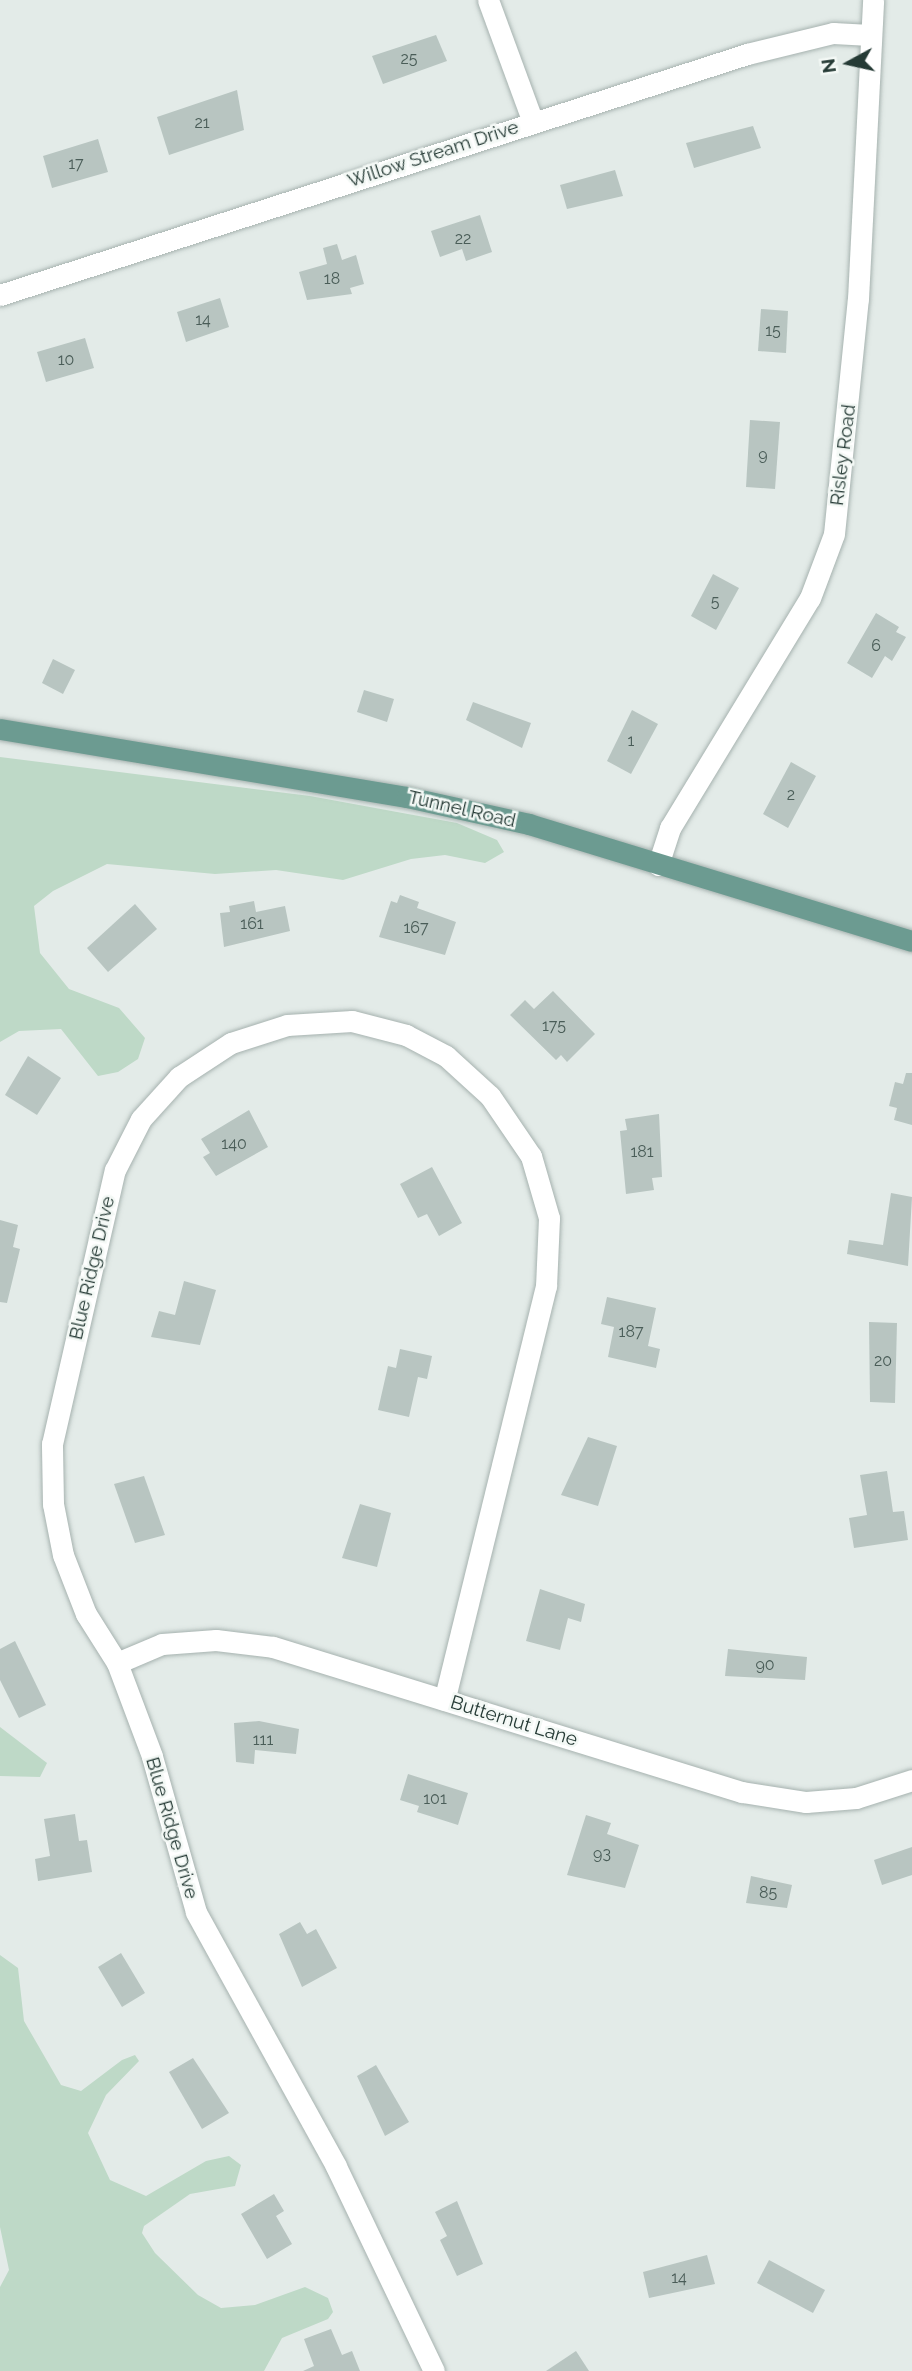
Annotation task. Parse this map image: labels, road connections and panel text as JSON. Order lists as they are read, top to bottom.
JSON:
{
  "streets": {
    "main road": ["Tunnel Road"],
    "street": [
      "Willow Stream Drive",
      "Risley Road",
      "Blue Ridge Drive",
      "Butternut Lane"
    ]
  },
  "crossings": [
    ["Willow Stream Drive", "Risley Road"],
    ["Risley Road", "Tunnel Road"],
    ["Blue Ridge Drive", "Butternut Lane"]
  ],
  "house_numbers": [
    "25",
    "21",
    "17",
    "22",
    "18",
    "14",
    "15",
    "10",
    "9",
    "5",
    "6",
    "1",
    "2",
    "161",
    "167",
    "175",
    "140",
    "181",
    "187",
    "20",
    "90",
    "111",
    "101",
    "93",
    "85",
    "14"
  ],
  "north": "left"
}
